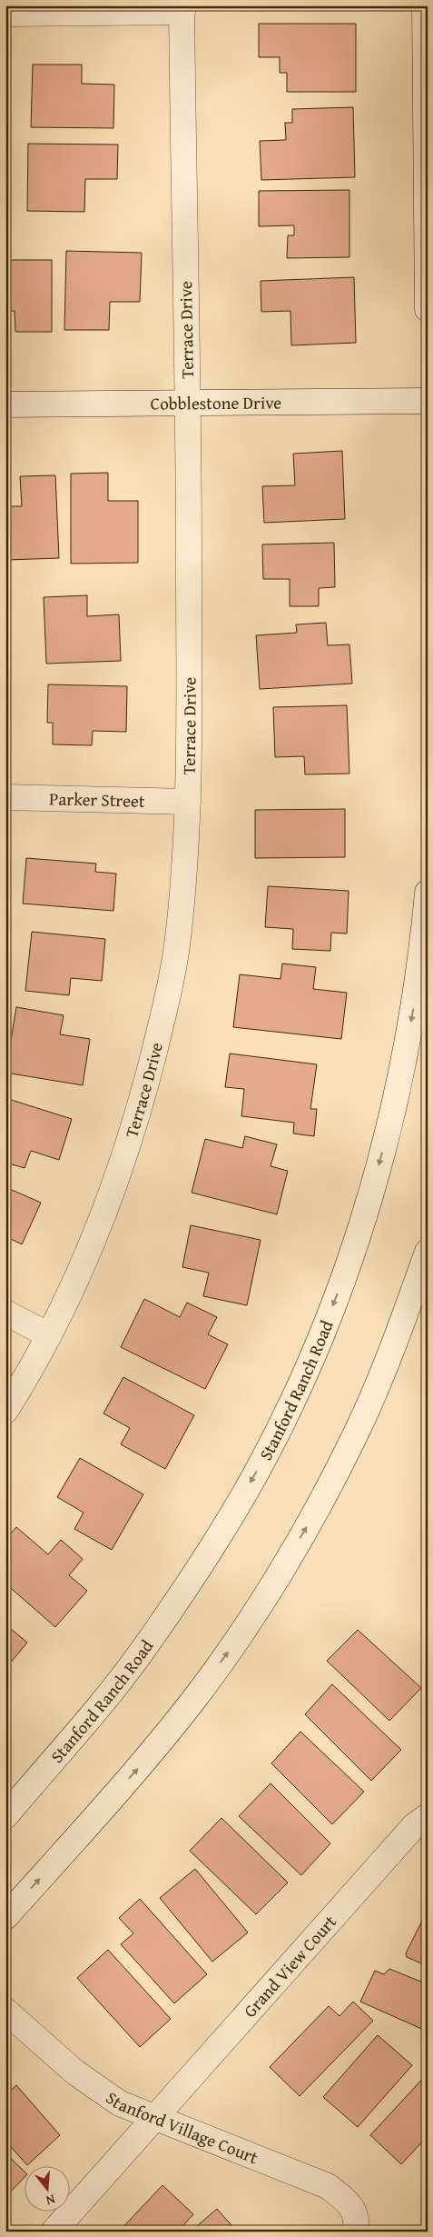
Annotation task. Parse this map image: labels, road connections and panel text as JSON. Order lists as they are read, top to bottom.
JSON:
{
  "streets": {
    "street": [
      "Terrace Drive",
      "Cobblestone Drive",
      "Parker Street",
      "Stanford Ranch Road",
      "Grand View Court",
      "Stanford Village Court"
    ]
  },
  "crossings": [
    ["Terrace Drive", "Cobblestone Drive"],
    ["Terrace Drive", "Parker Street"],
    ["Grand View Court", "Stanford Village Court"]
  ],
  "north": "bottom"
}
